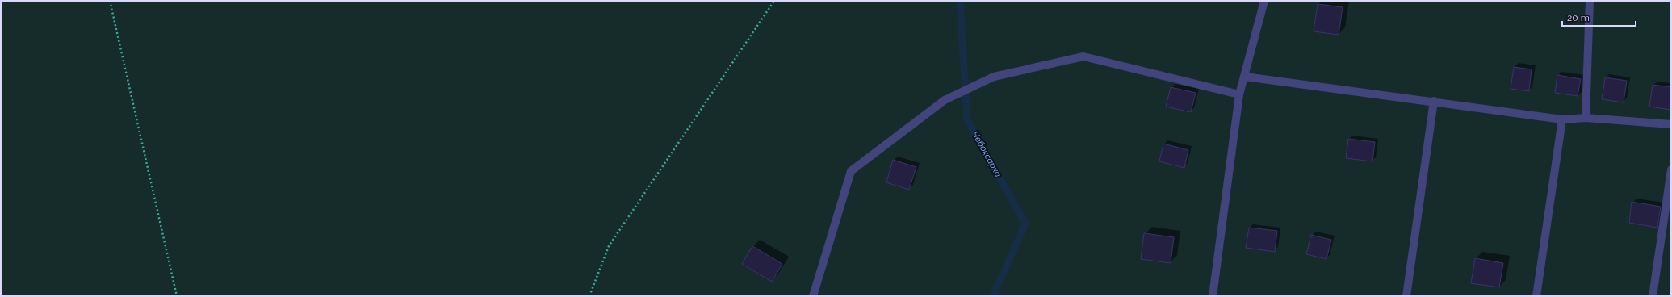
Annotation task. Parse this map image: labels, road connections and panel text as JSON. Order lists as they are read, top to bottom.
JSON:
{
  "water": ["Чебоксарка"],
  "scale_bar": "20 m"
}
